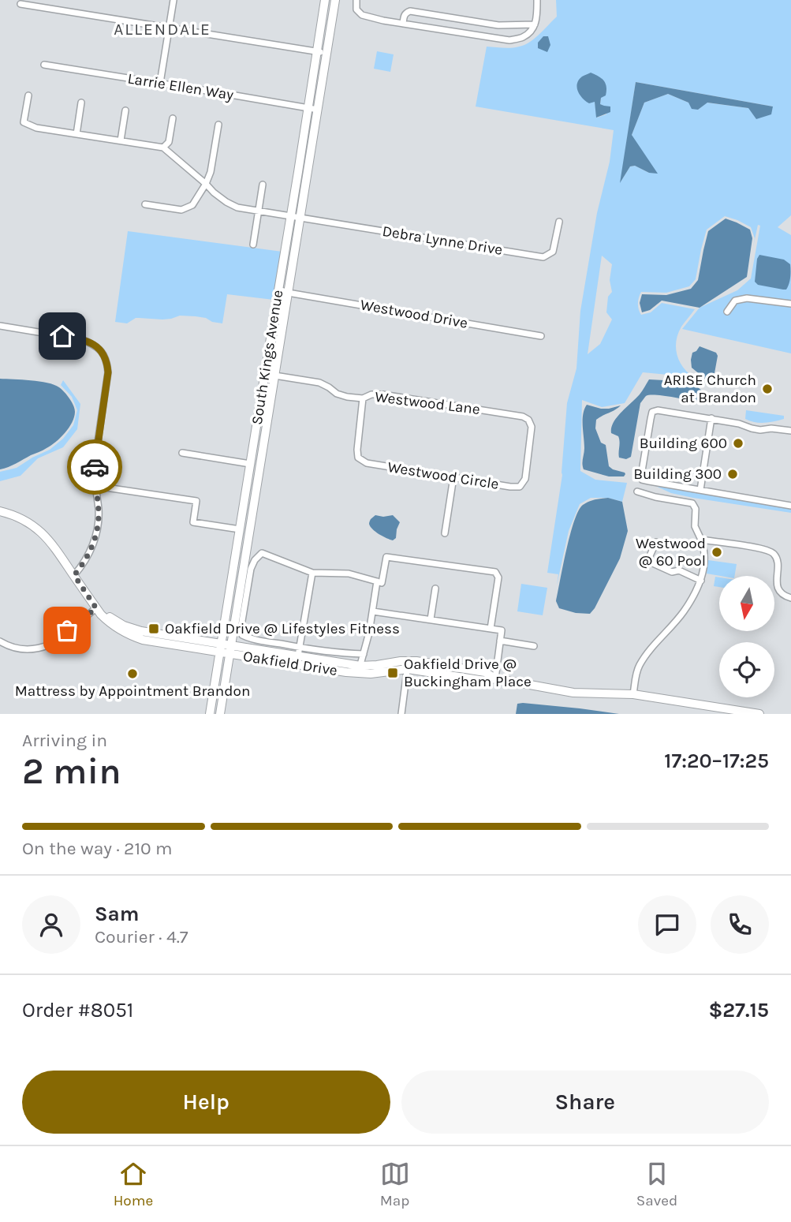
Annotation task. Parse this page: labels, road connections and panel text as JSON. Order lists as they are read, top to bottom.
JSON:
{
  "streets": {
    "main road": ["South Kings Avenue", "Oakfield Drive"],
    "street": [
      "Larrie Ellen Way",
      "Debra Lynne Drive",
      "Westwood Drive",
      "Westwood Lane",
      "Westwood Circle"
    ]
  },
  "crossings": [
    ["Larrie Ellen Way", "South Kings Avenue"],
    ["Debra Lynne Drive", "South Kings Avenue"],
    ["Westwood Drive", "South Kings Avenue"],
    ["South Kings Avenue", "Westwood Lane"],
    ["South Kings Avenue", "Oakfield Drive"],
    ["Westwood Lane", "Westwood Circle"]
  ],
  "districts": ["ALLENDALE"],
  "places": {
    "other": [
      "ARISE Church at Brandon",
      "Building 600",
      "Building 300",
      "Westwood @ 60 Pool",
      "Mattress by Appointment Brandon"
    ],
    "transit": ["Oakfield Drive @ Lifestyles Fitness", "Oakfield Drive @ Buckingham Place"]
  },
  "north": "bottom",
  "page": {
    "heading": ["2 min", "Arriving in", "17:20–17:25"],
    "panel": [
      "Sam",
      "Courier · 4.7",
      "Order #8051",
      "$27.15"
    ],
    "bar": "On the way · 210 m",
    "buttons": ["Help", "Share"],
    "tabs": ["Home", "Map", "Saved"]
  }
}
